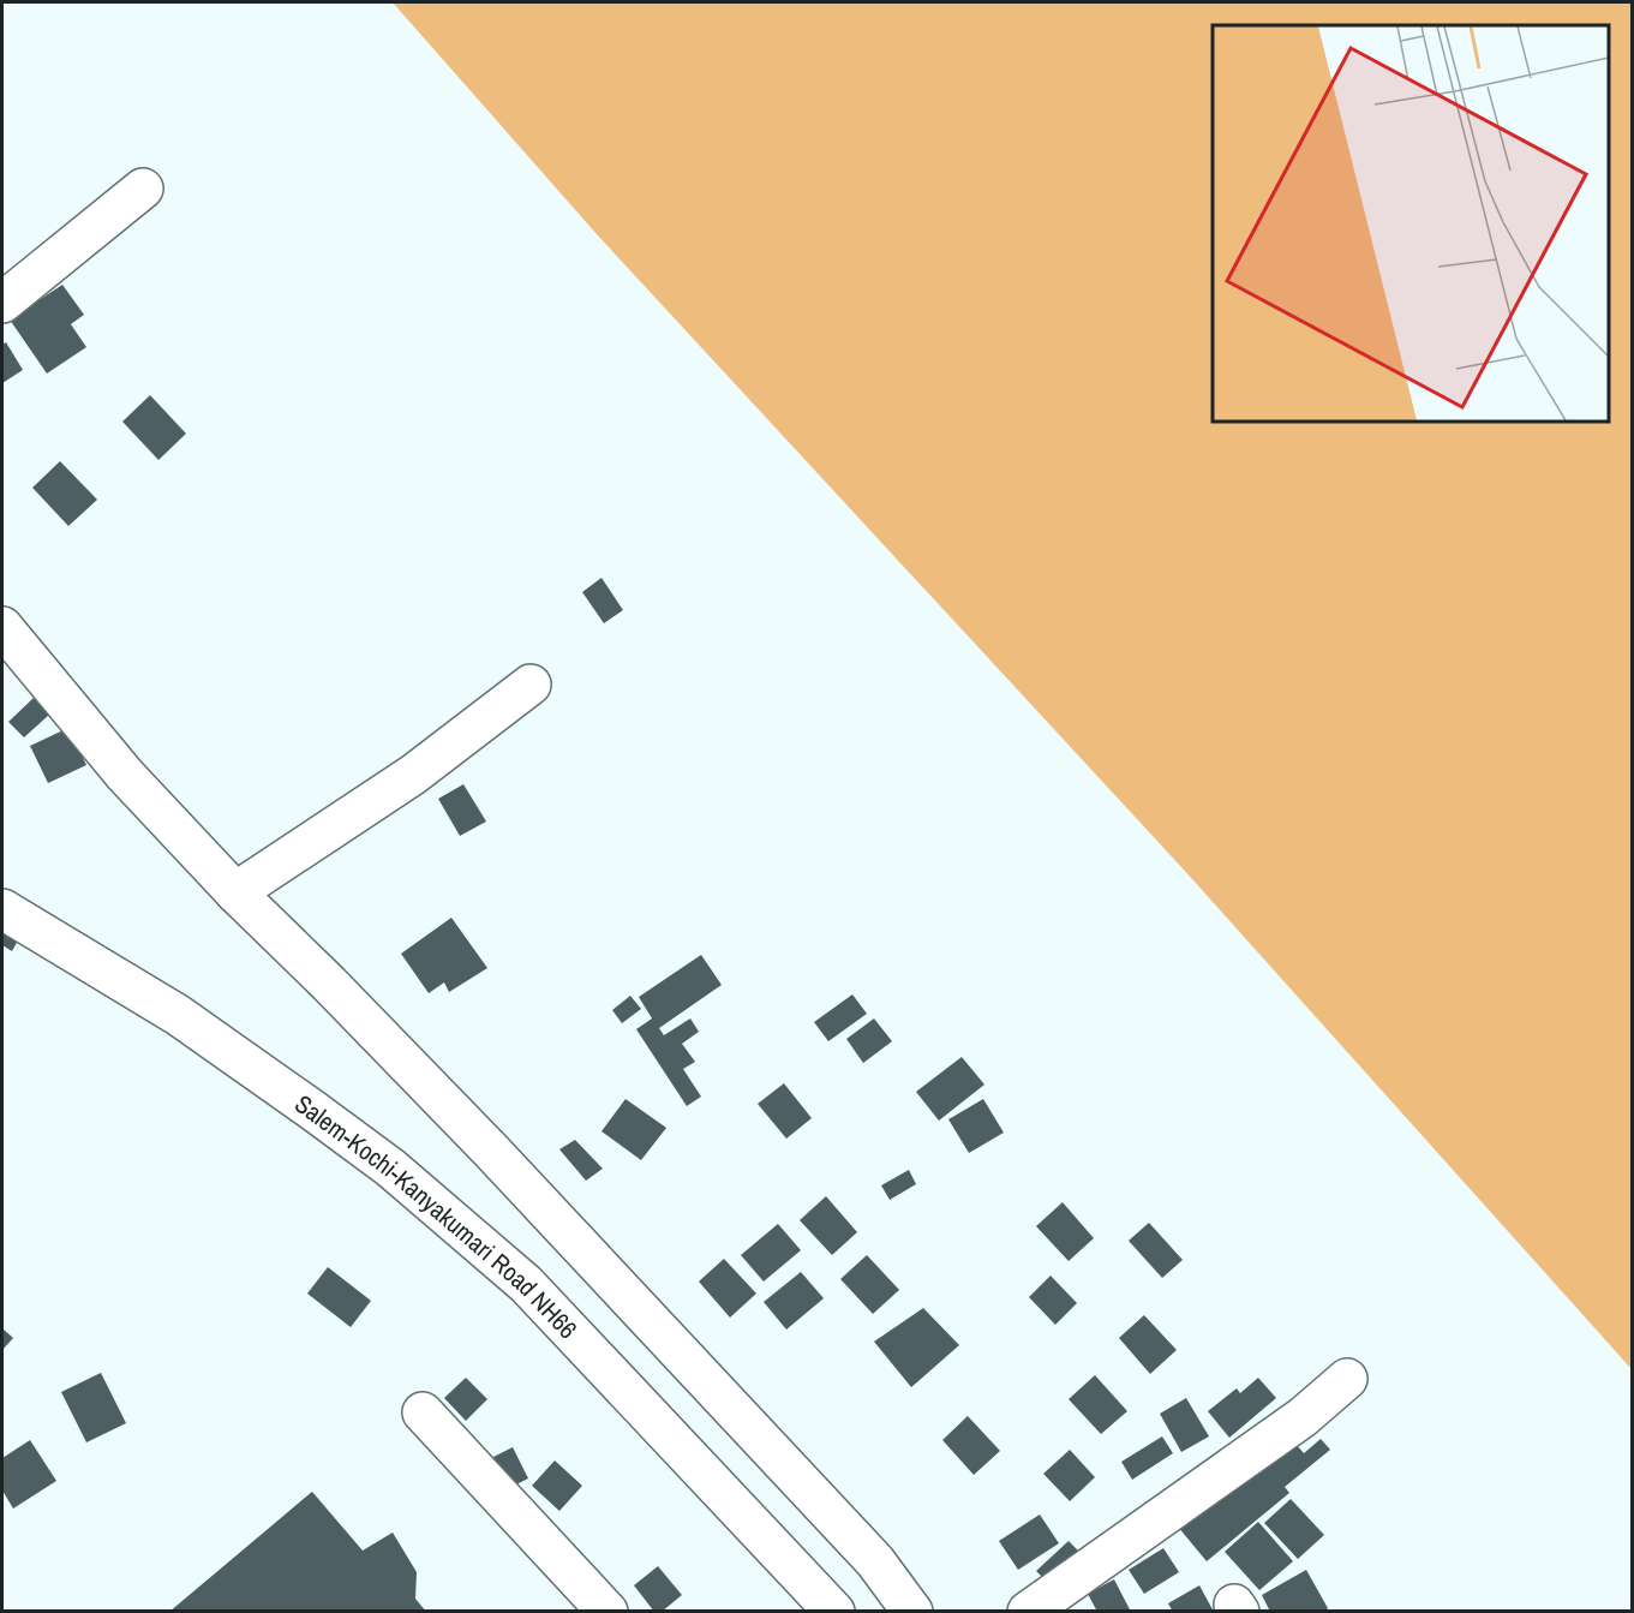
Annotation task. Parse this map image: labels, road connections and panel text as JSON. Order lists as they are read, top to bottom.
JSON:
{
  "streets": {
    "main road": ["Salem-Kochi-Kanyakumari Road NH66"]
  }
}
